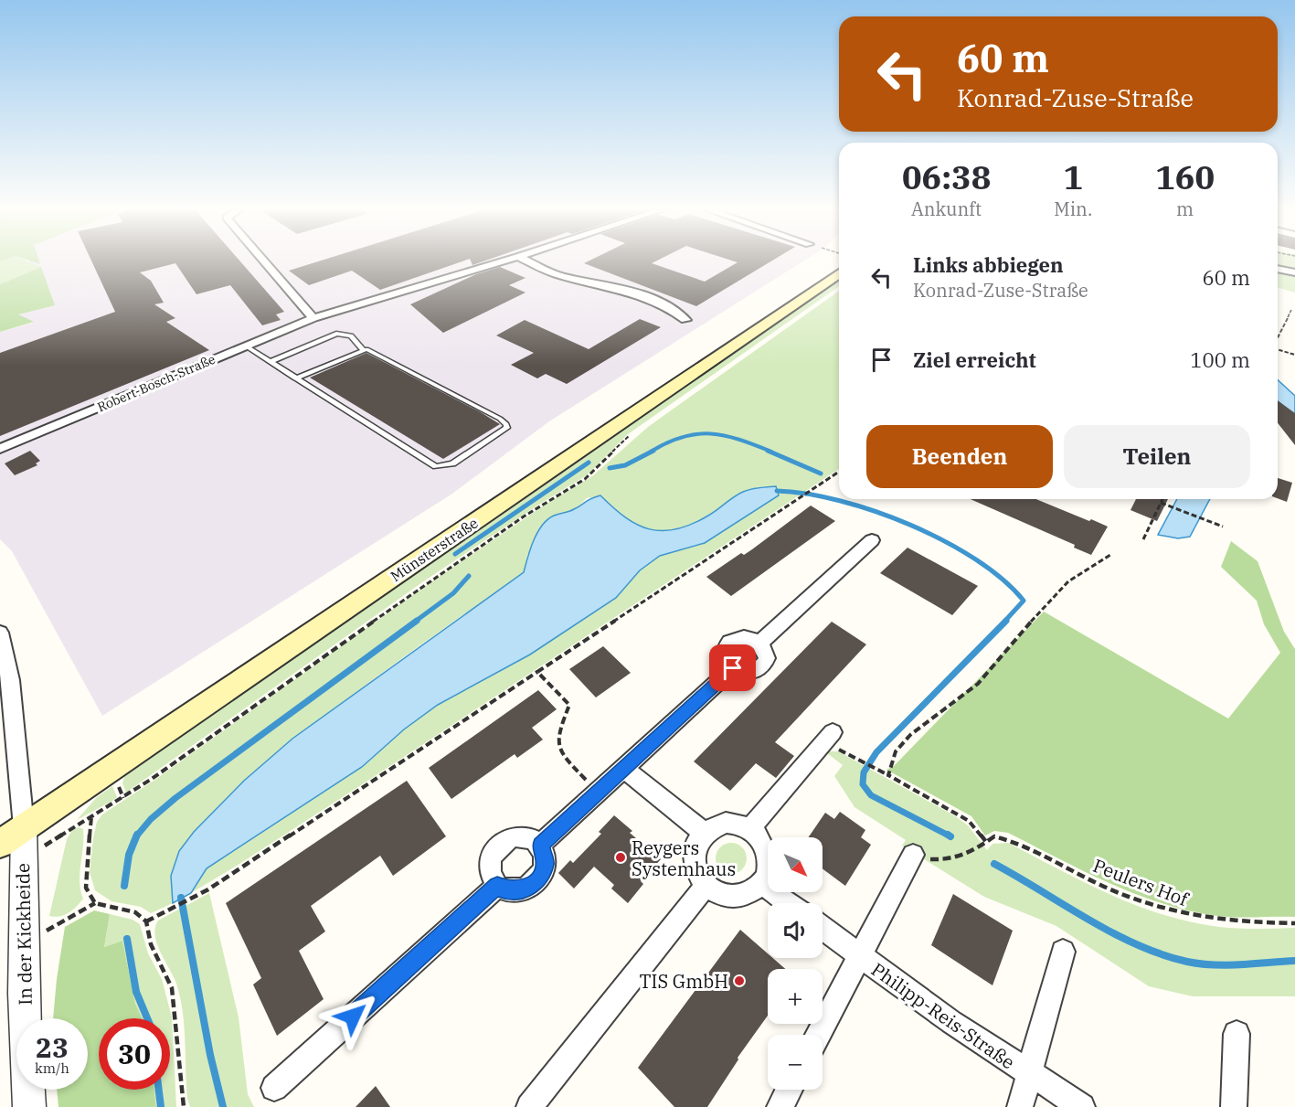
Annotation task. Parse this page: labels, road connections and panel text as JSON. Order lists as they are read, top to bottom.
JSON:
{
  "streets": {
    "main road": ["Münsterstraße"],
    "street": ["Robert-Bosch-Straße", "In der Kickheide", "Philipp-Reis-Straße"],
    "path": ["Peulers Hof"]
  },
  "crossings": [
    ["Münsterstraße", "In der Kickheide"]
  ],
  "places": ["Reygers Systemhaus", "TIS GmbH"],
  "north": "bottom right",
  "page": {
    "turn": ["60 m", "Konrad-Zuse-Straße"],
    "eta": [
      "06:38",
      "Ankunft",
      "1",
      "Min.",
      "160",
      "m"
    ],
    "list": [
      {
        "name": "Links abbiegen",
        "note": "Konrad-Zuse-Straße",
        "value": "60 m"
      },
      {
        "name": "Ziel erreicht",
        "value": "100 m"
      }
    ],
    "buttons": ["Beenden", "Teilen"],
    "map_buttons": ["+", "−"],
    "speed": "23 km/h",
    "limit": "30"
  }
}
